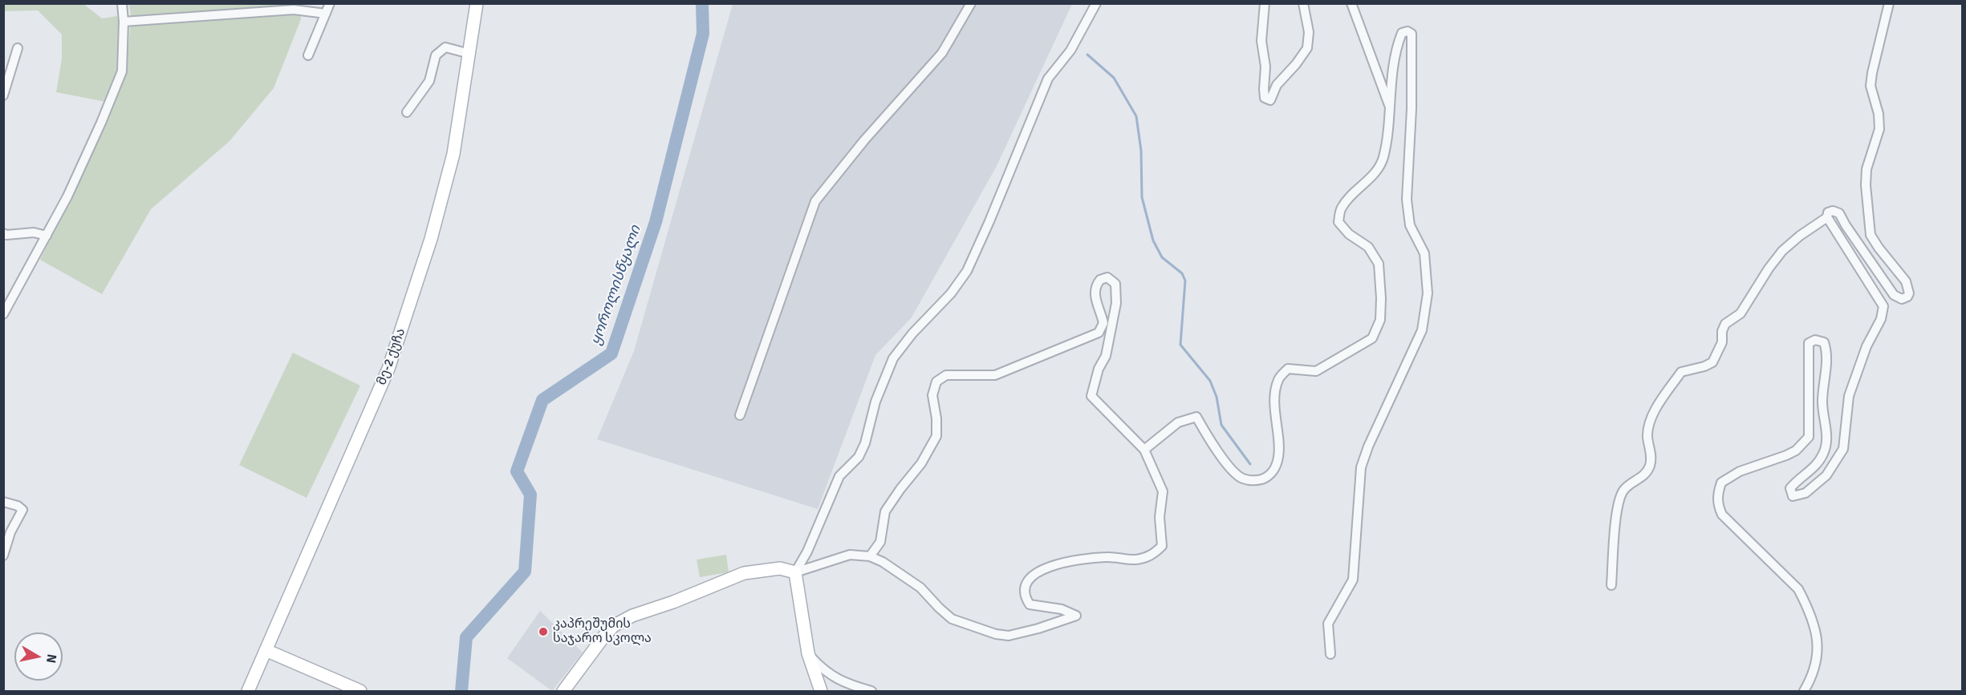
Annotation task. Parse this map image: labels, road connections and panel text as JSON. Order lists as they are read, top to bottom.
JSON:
{
  "streets": {
    "street": ["მე-2 ქუჩა"]
  },
  "water": ["ყოროლისწყალი"],
  "places": ["კაპრეშუმის საჯარო სკოლა"],
  "north": "right"
}
